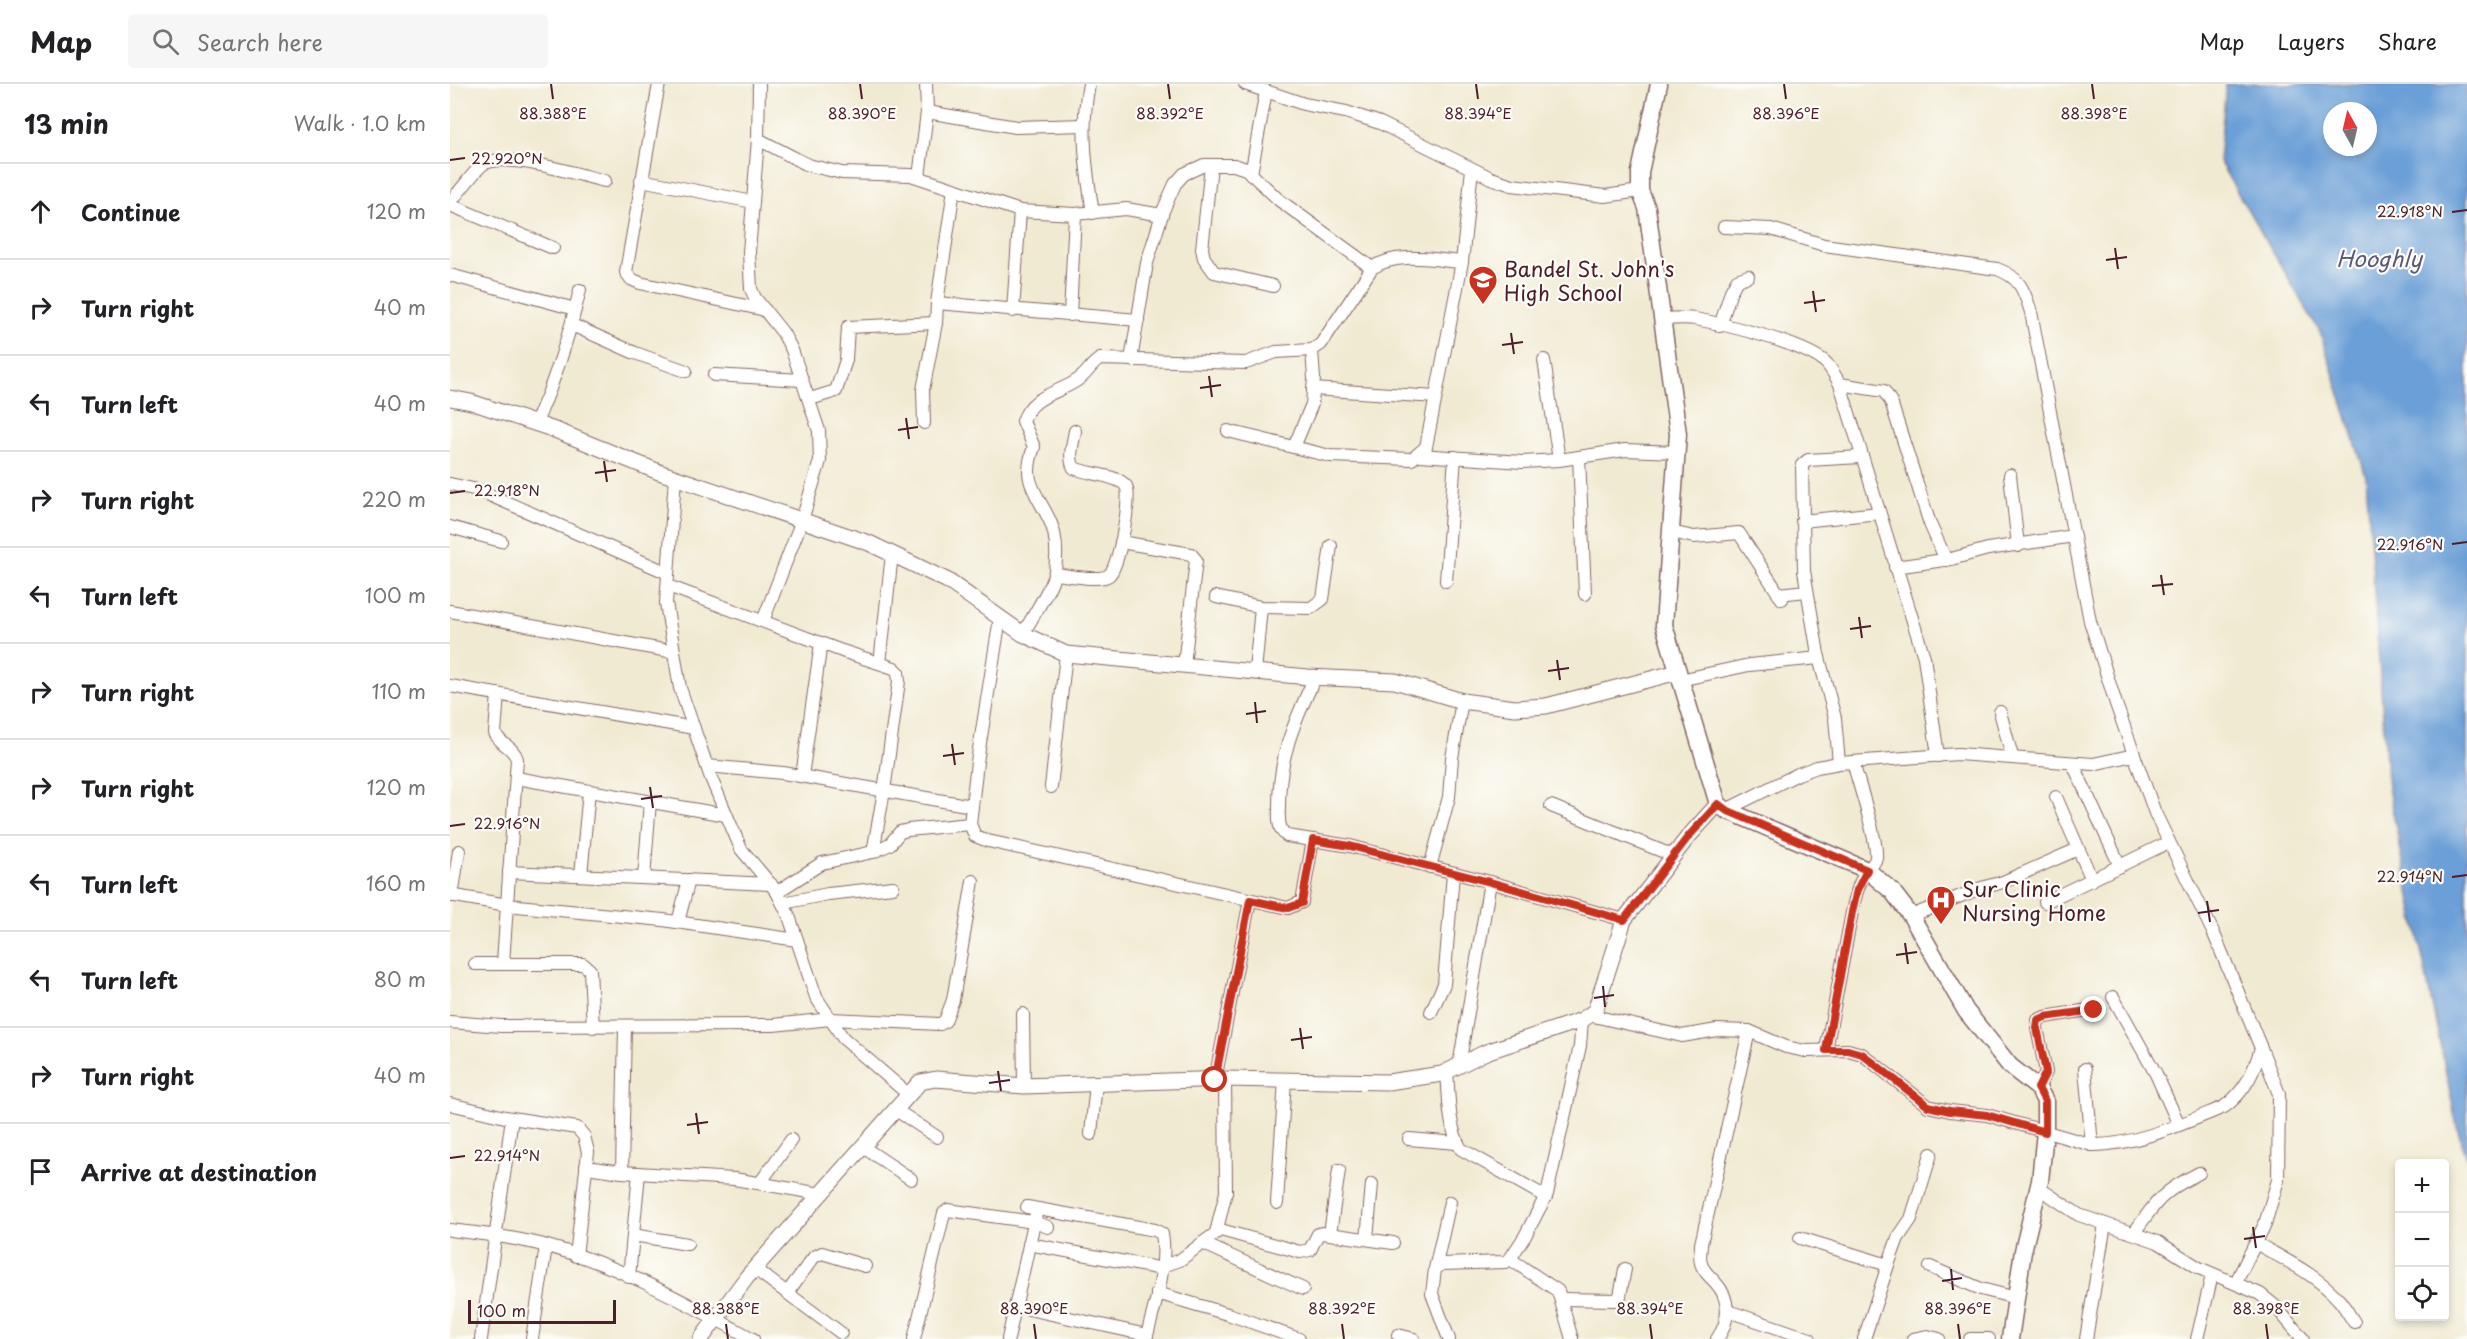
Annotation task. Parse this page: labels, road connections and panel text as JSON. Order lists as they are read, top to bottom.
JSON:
{
  "water": ["Hooghly"],
  "places": {
    "school or university": ["Bandel St. John's High School"],
    "hospital": ["Sur Clinic Nursing Home"]
  },
  "scale_bar": "100 m",
  "north": "top",
  "page": {
    "header": "Map",
    "search": "Search here",
    "nav": ["Map", "Layers", "Share"],
    "heading": ["13 min", "Walk · 1.0 km"],
    "list": [
      ["Continue", "120 m"],
      ["Turn right", "40 m"],
      ["Turn left", "40 m"],
      ["Turn right", "220 m"],
      ["Turn left", "100 m"],
      ["Turn right", "110 m"],
      ["Turn right", "120 m"],
      ["Turn left", "160 m"],
      ["Turn left", "80 m"],
      ["Turn right", "40 m"],
      "Arrive at destination"
    ],
    "map_buttons": ["+", "−"],
    "scale": "100 m"
  },
  "coordinates": [
    "88.388°E",
    "88.390°E",
    "88.392°E",
    "88.394°E",
    "88.396°E",
    "88.398°E",
    "22.920°N",
    "22.918°N",
    "22.916°N",
    "22.914°N"
  ]
}
